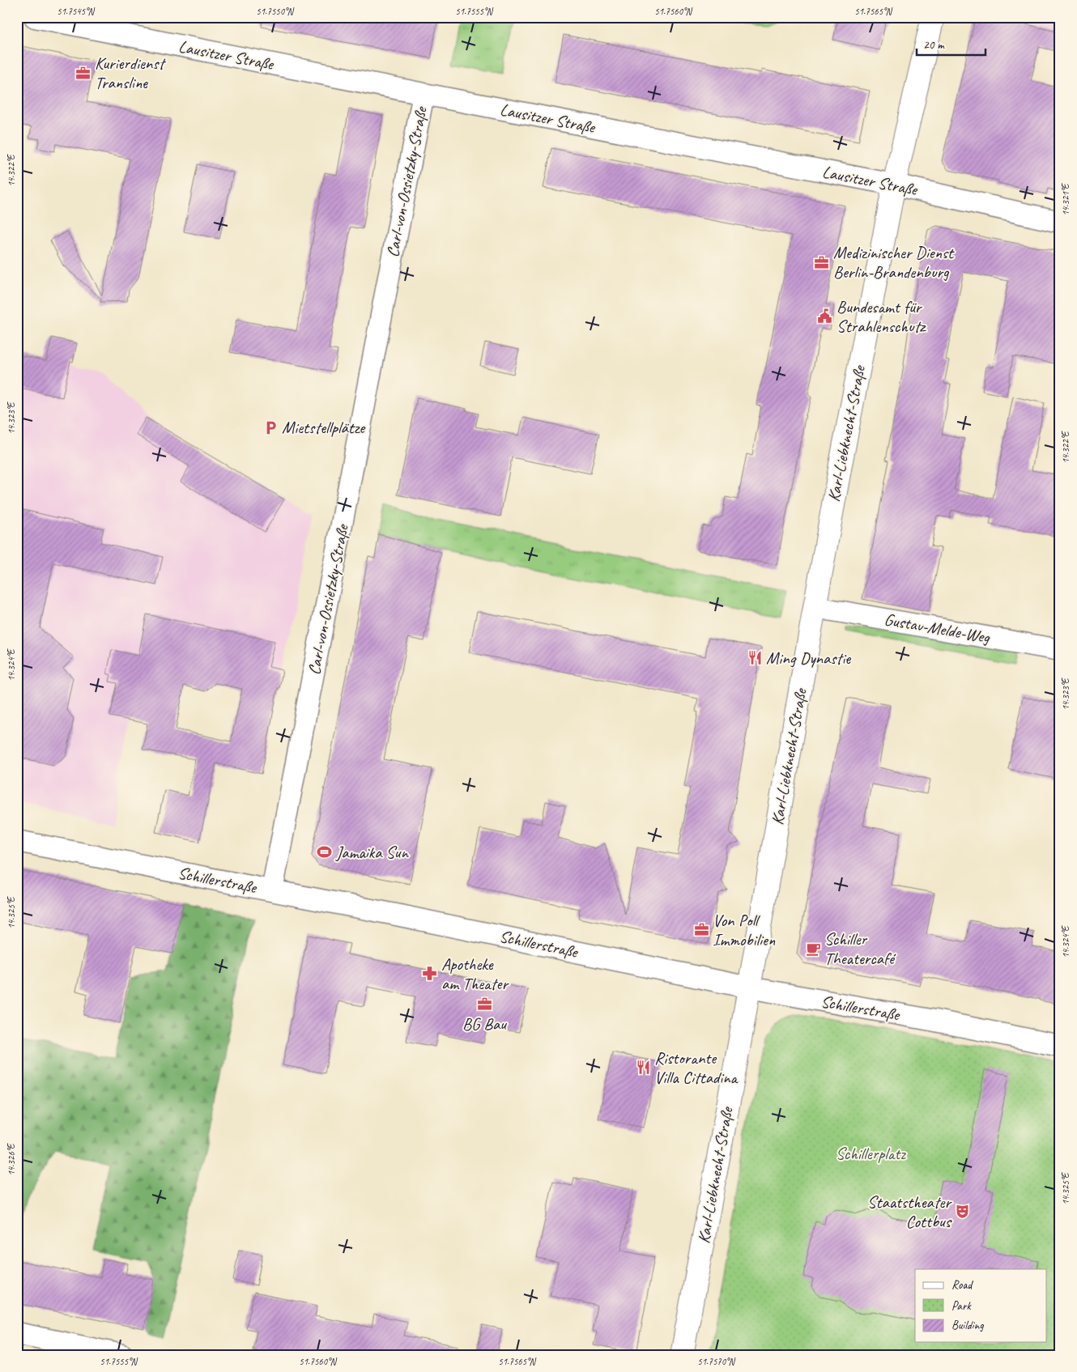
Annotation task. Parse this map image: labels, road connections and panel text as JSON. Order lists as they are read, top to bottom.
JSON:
{
  "streets": {
    "main road": ["Karl-Liebknecht-Straße"],
    "street": [
      "Lausitzer Straße",
      "Carl-von-Ossietzky-Straße",
      "Gustav-Melde-Weg",
      "Schillerstraße"
    ]
  },
  "crossings": [
    ["Lausitzer Straße", "Carl-von-Ossietzky-Straße"],
    ["Lausitzer Straße", "Karl-Liebknecht-Straße"],
    ["Carl-von-Ossietzky-Straße", "Schillerstraße"],
    ["Karl-Liebknecht-Straße", "Gustav-Melde-Weg"],
    ["Karl-Liebknecht-Straße", "Schillerstraße"]
  ],
  "parks": ["Schillerplatz"],
  "places": {
    "office": [
      "Kurierdienst Transline",
      "Medizinischer Dienst Berlin-Brandenburg",
      "Von Poll Immobilien",
      "BG Bau"
    ],
    "public building": ["Bundesamt für Strahlenschutz"],
    "parking": ["Mietstellplätze"],
    "restaurant": ["Ming Dynastie", "Ristorante Villa Cittadina"],
    "sports": ["Jamaika Sun"],
    "cafe": ["Schiller Theatercafé"],
    "pharmacy": ["Apotheke am Theater"],
    "theatre": ["Staatstheater Cottbus"]
  },
  "legend": ["Road", "Park", "Building"],
  "scale_bar": "20 m",
  "coordinates": [
    "51.7545°N",
    "51.7550°N",
    "51.7555°N",
    "51.7560°N",
    "51.7565°N",
    "14.322°E",
    "14.321°E",
    "14.323°E",
    "14.324°E",
    "14.325°E",
    "14.326°E",
    "51.7570°N"
  ]
}
